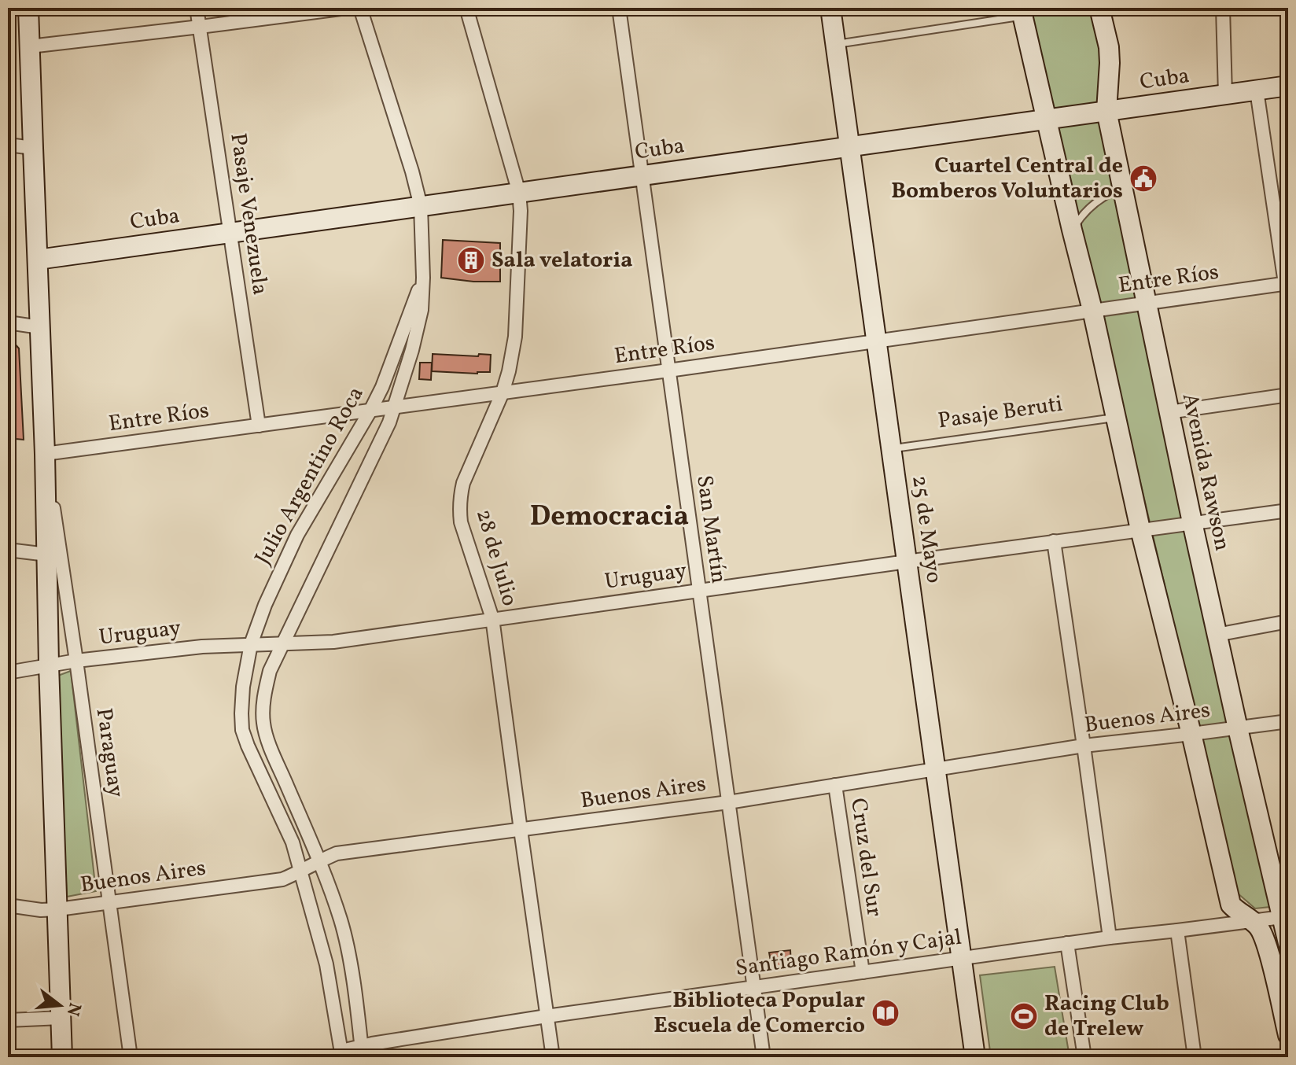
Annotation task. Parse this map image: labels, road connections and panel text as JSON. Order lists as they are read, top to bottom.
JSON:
{
  "streets": {
    "street": [
      "Cuba",
      "Pasaje Venezuela",
      "Entre Ríos",
      "Avenida Rawson",
      "Julio Argentino Roca",
      "San Martín",
      "25 de Mayo",
      "28 de Julio",
      "Uruguay",
      "Buenos Aires",
      "Paraguay",
      "Cruz del Sur",
      "Santiago Ramón y Cajal"
    ],
    "lane": ["Pasaje Beruti"]
  },
  "crossings": [
    ["Cuba", "Pasaje Venezuela"],
    ["Cuba", "Avenida Rawson"],
    ["Cuba", "Julio Argentino Roca"],
    ["Cuba", "San Martín"],
    ["Cuba", "25 de Mayo"],
    ["Cuba", "28 de Julio"],
    ["Pasaje Venezuela", "Entre Ríos"],
    ["Entre Ríos", "Avenida Rawson"],
    ["Entre Ríos", "Julio Argentino Roca"],
    ["Entre Ríos", "San Martín"],
    ["Entre Ríos", "25 de Mayo"],
    ["Entre Ríos", "28 de Julio"],
    ["Entre Ríos", "Paraguay"],
    ["Pasaje Beruti", "25 de Mayo"],
    ["Avenida Rawson", "Uruguay"],
    ["Avenida Rawson", "Buenos Aires"],
    ["Avenida Rawson", "Santiago Ramón y Cajal"],
    ["Julio Argentino Roca", "Uruguay"],
    ["Julio Argentino Roca", "Buenos Aires"],
    ["Julio Argentino Roca", "Santiago Ramón y Cajal"],
    ["San Martín", "Uruguay"],
    ["San Martín", "Buenos Aires"],
    ["San Martín", "Santiago Ramón y Cajal"],
    ["25 de Mayo", "Uruguay"],
    ["25 de Mayo", "Buenos Aires"],
    ["25 de Mayo", "Santiago Ramón y Cajal"],
    ["28 de Julio", "Uruguay"],
    ["28 de Julio", "Buenos Aires"],
    ["28 de Julio", "Santiago Ramón y Cajal"],
    ["Uruguay", "Paraguay"],
    ["Buenos Aires", "Paraguay"],
    ["Buenos Aires", "Cruz del Sur"],
    ["Cruz del Sur", "Santiago Ramón y Cajal"]
  ],
  "districts": ["Democracia"],
  "places": {
    "public building": ["Cuartel Central de Bomberos Voluntarios"],
    "building": ["Sala velatoria"],
    "library": ["Biblioteca Popular Escuela de Comercio"],
    "sports": ["Racing Club de Trelew"]
  },
  "north": "right"
}
